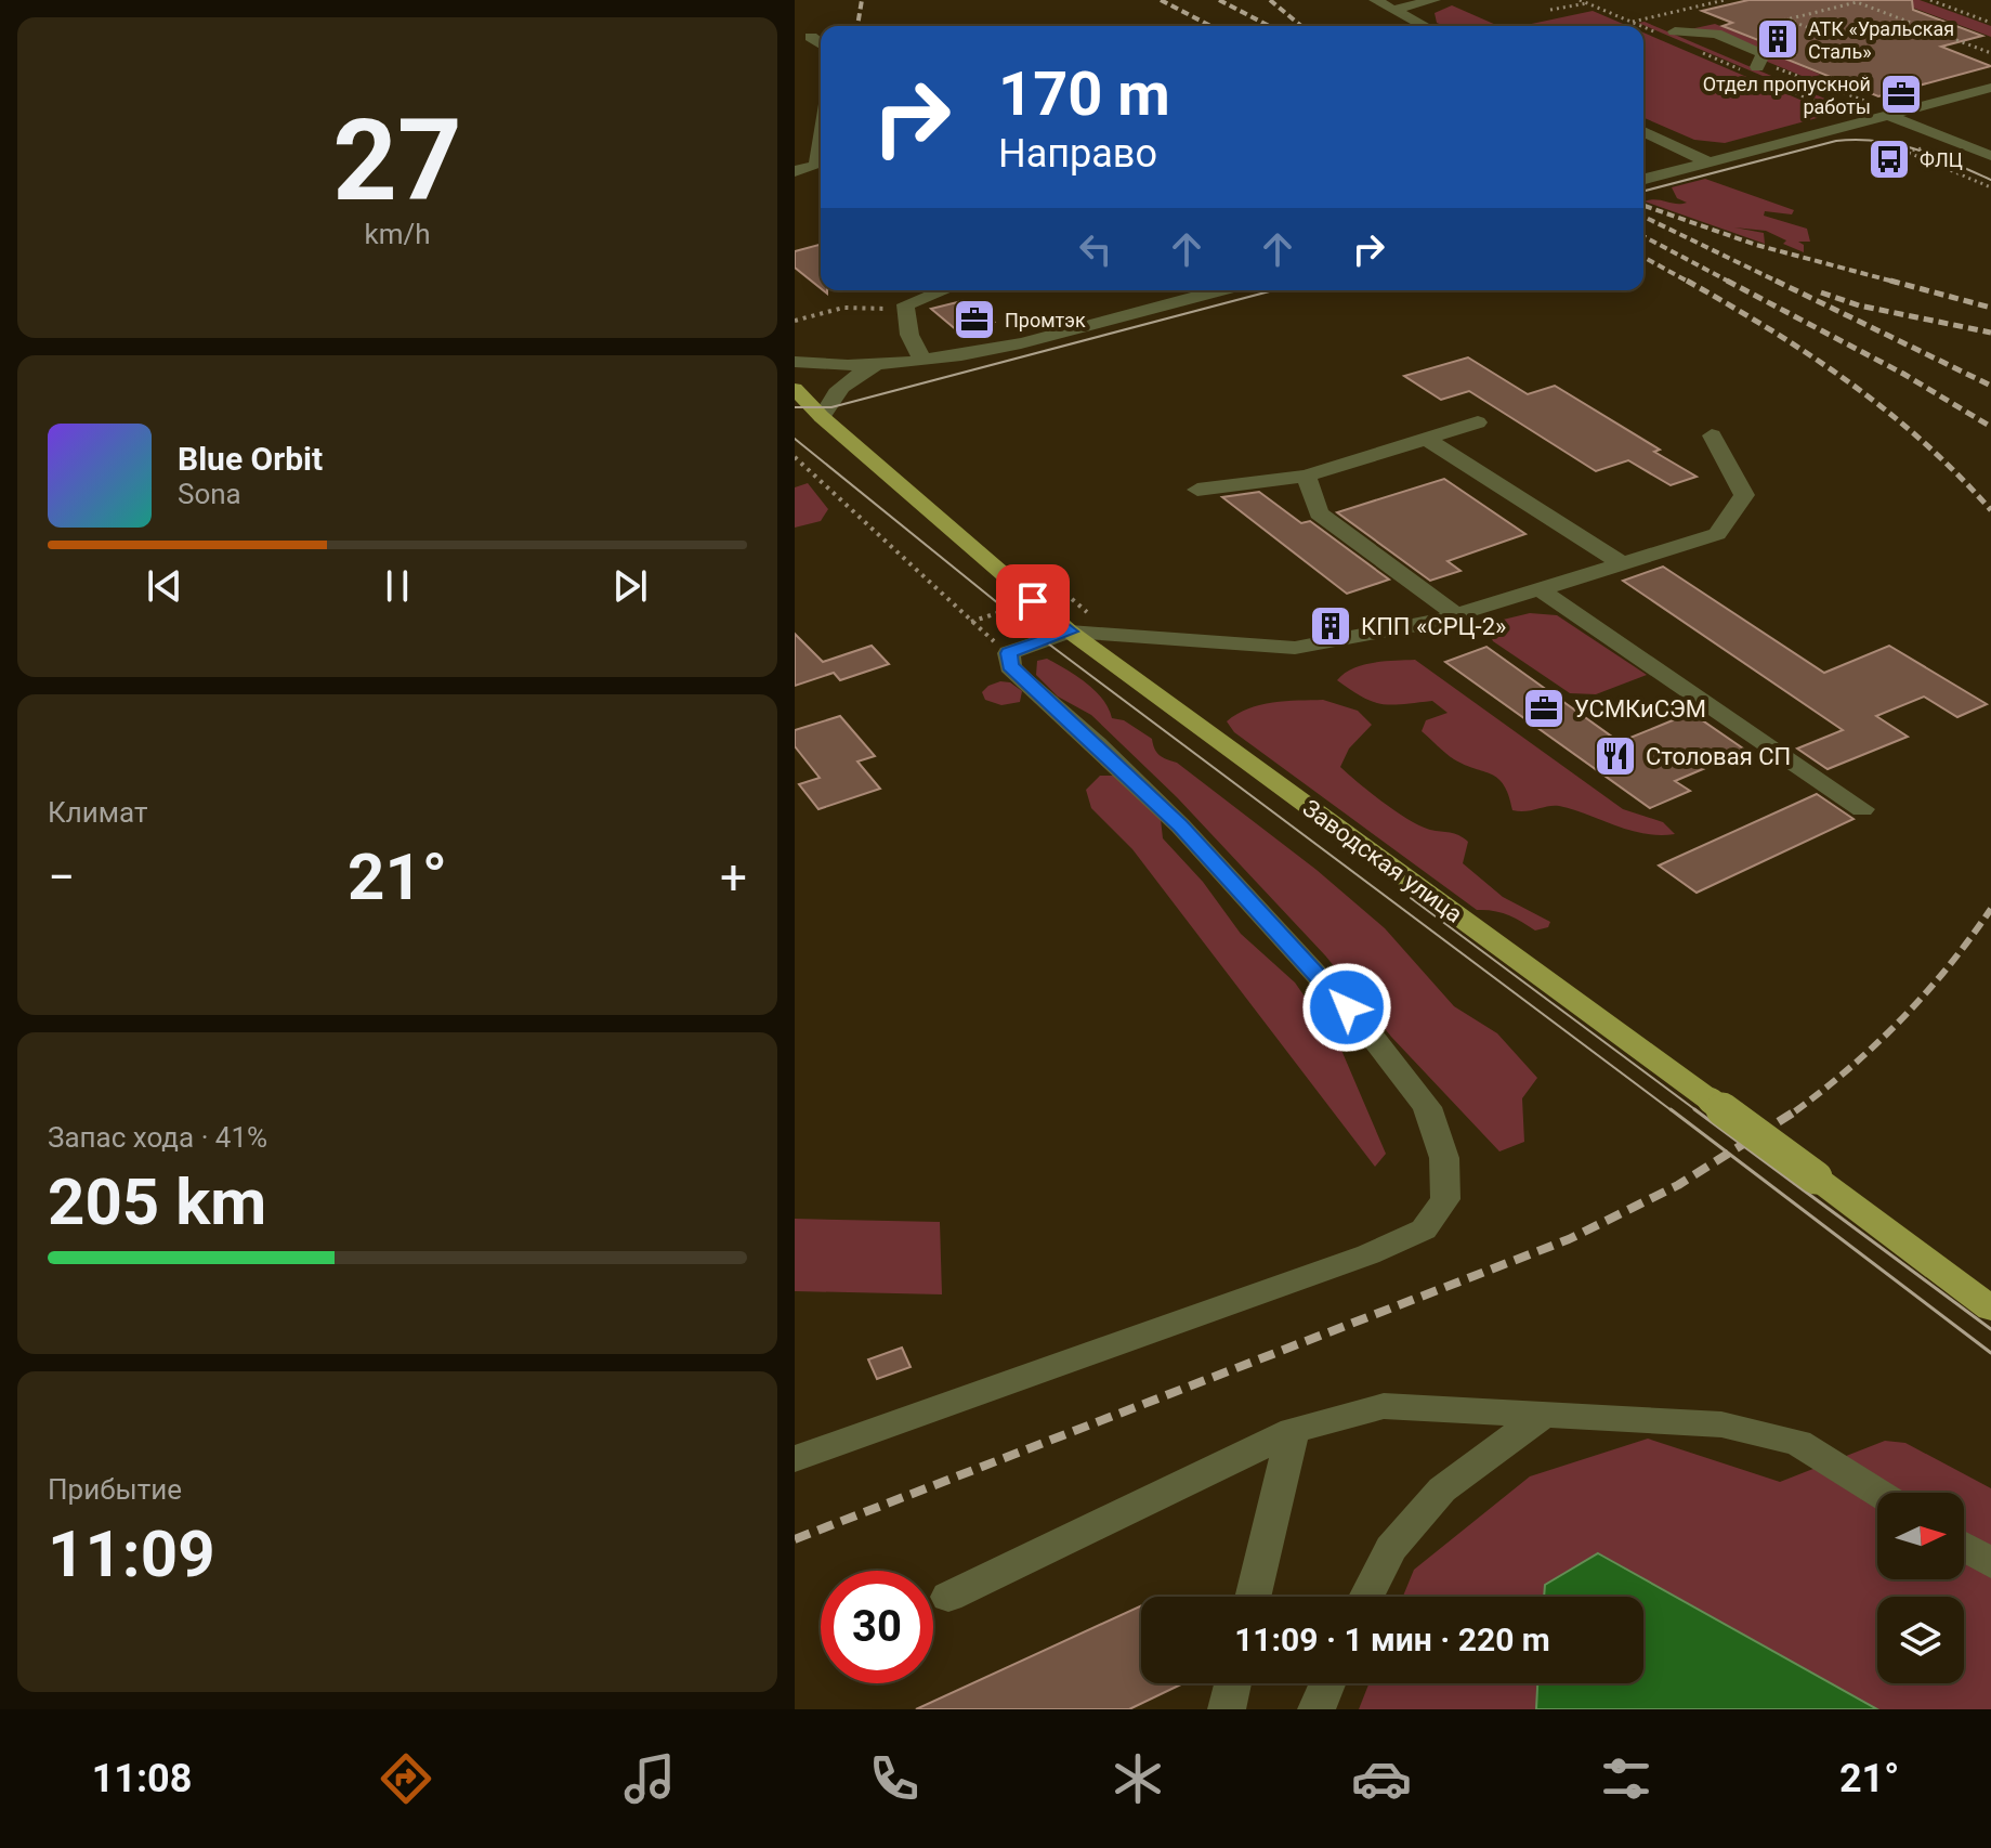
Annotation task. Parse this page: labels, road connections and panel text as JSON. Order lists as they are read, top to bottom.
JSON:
{
  "streets": {
    "main road": ["Заводская улица"]
  },
  "places": {
    "building": ["АТК «Уральская Сталь»", "КПП «СРЦ-2»"],
    "office": ["Отдел пропускной работы", "Промтэк", "УСМКиСЭМ"],
    "bus stop": ["ФЛЦ"],
    "restaurant": ["Столовая СП"]
  },
  "north": "right",
  "page": {
    "tile": [
      ["27", "km/h"],
      "Климат",
      ["Запас хода · 41%", "205 km"],
      ["Прибытие", "11:09"]
    ],
    "turn": ["170 m", "Направо"],
    "song": ["Blue Orbit", "Sona"],
    "heat": ["−", "21°", "+"],
    "limit": "30",
    "trip": "11:09 · 1 мин · 220 m",
    "tabs": ["11:08", "21°"]
  }
}
